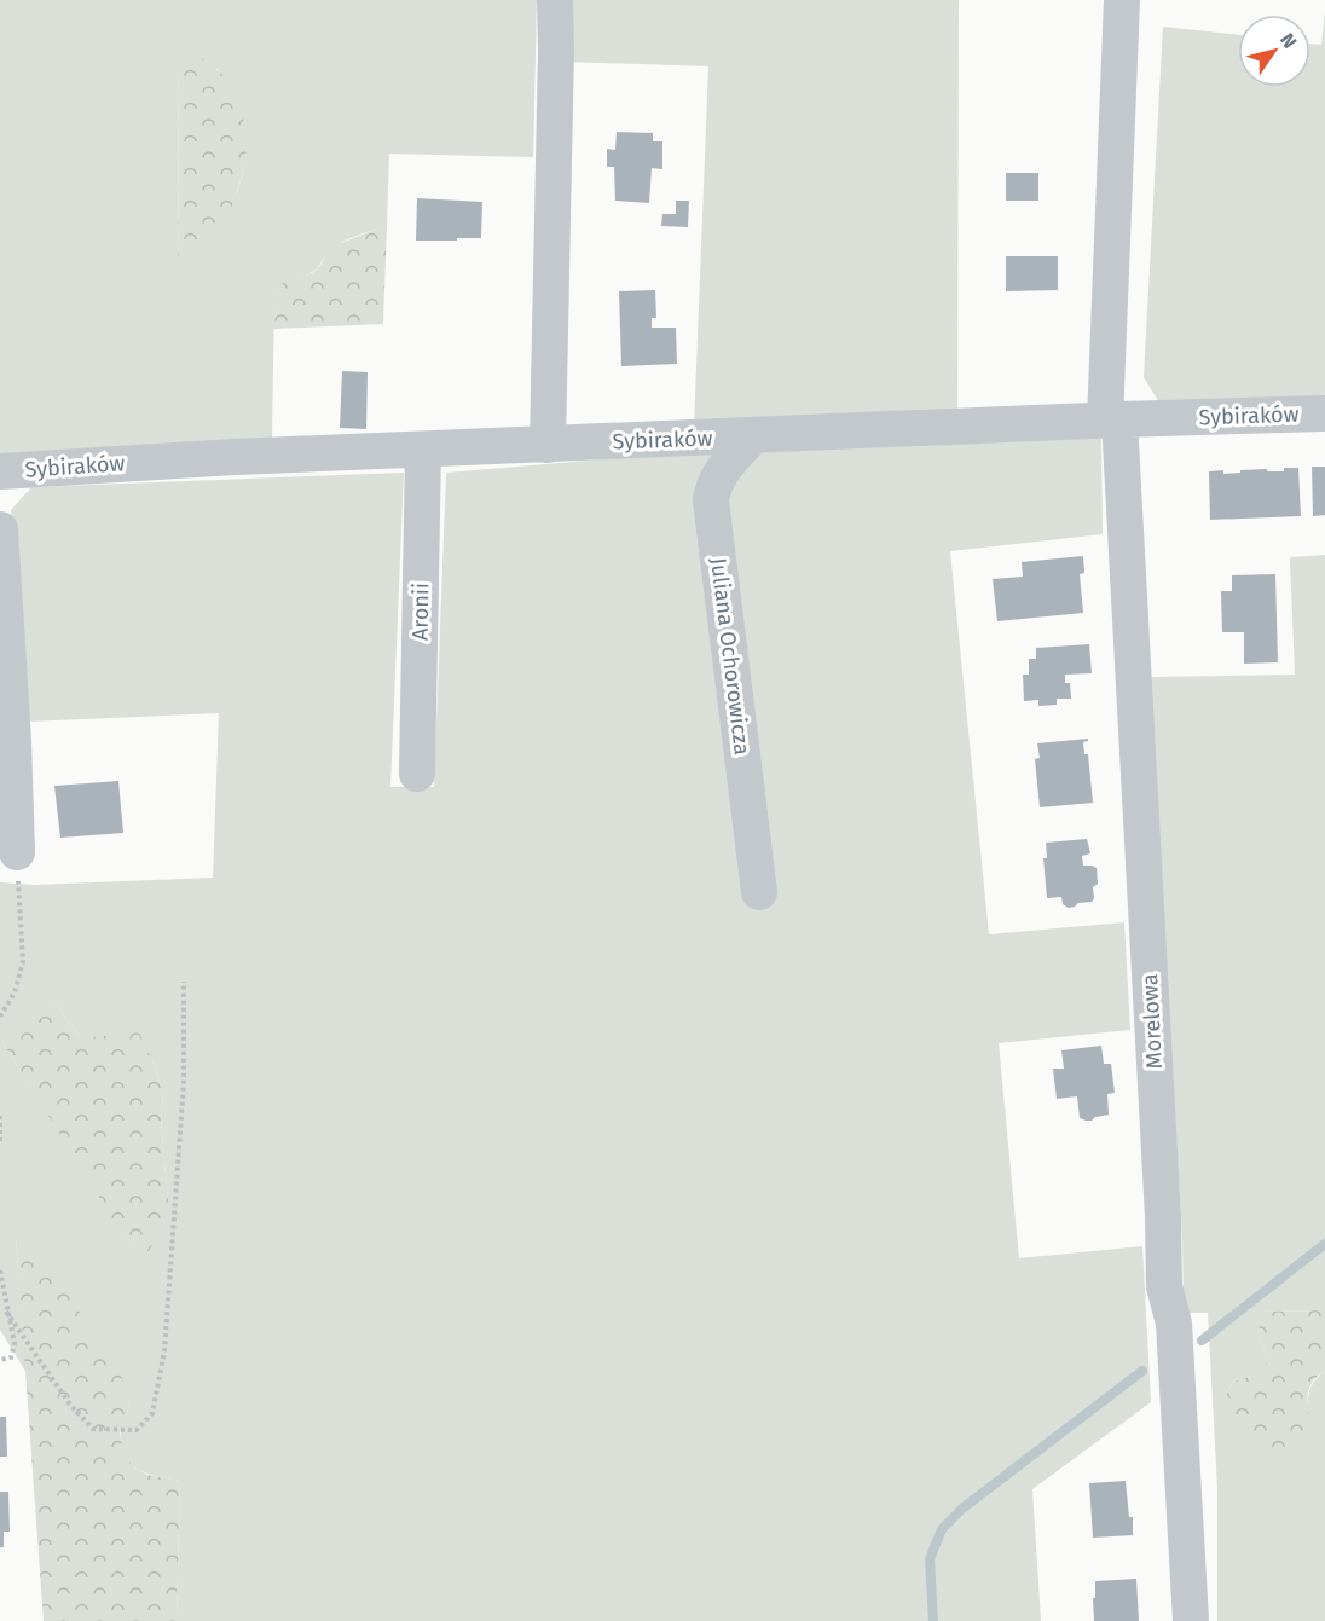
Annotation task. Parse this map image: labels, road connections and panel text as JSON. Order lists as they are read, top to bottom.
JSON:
{
  "streets": {
    "street": [
      "Sybiraków",
      "Aronii",
      "Juliana Ochorowicza",
      "Morelowa"
    ]
  },
  "crossings": [
    ["Sybiraków", "Aronii"],
    ["Sybiraków", "Juliana Ochorowicza"],
    ["Sybiraków", "Morelowa"]
  ],
  "north": "top right"
}
